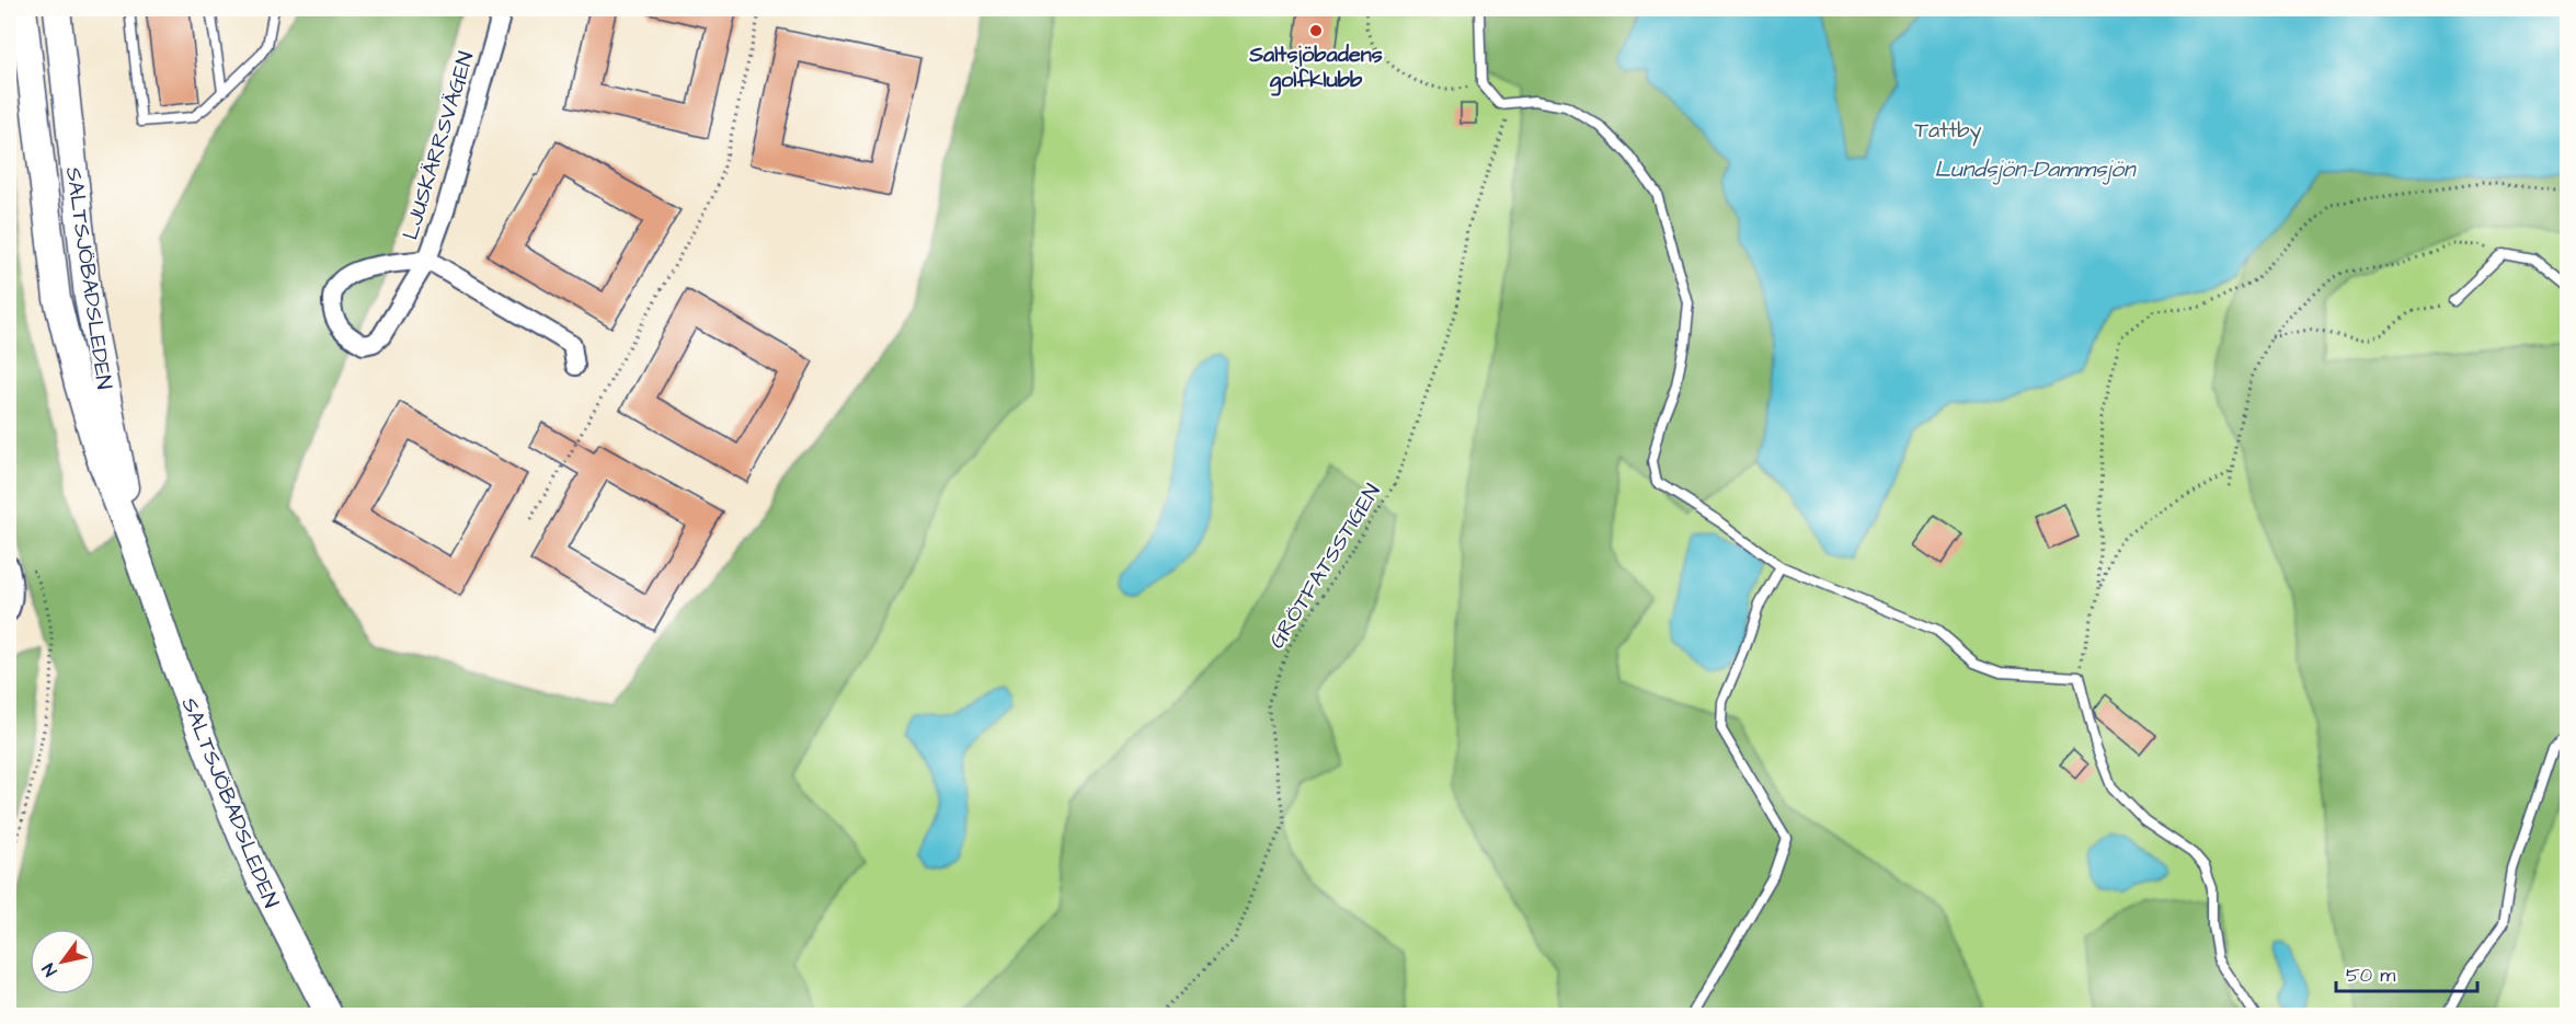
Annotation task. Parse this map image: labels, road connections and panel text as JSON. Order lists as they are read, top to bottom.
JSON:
{
  "streets": {
    "main road": ["SALTSJÖBADSLEDEN"],
    "street": ["LJUSKÄRRSVÄGEN"],
    "path": ["GRÖTFATSSTIGEN"]
  },
  "water": ["Lundsjön-Dammsjön"],
  "parks": ["Tattby"],
  "places": ["Saltsjöbadens golfklubb"],
  "scale_bar": "50 m",
  "north": "bottom left"
}
